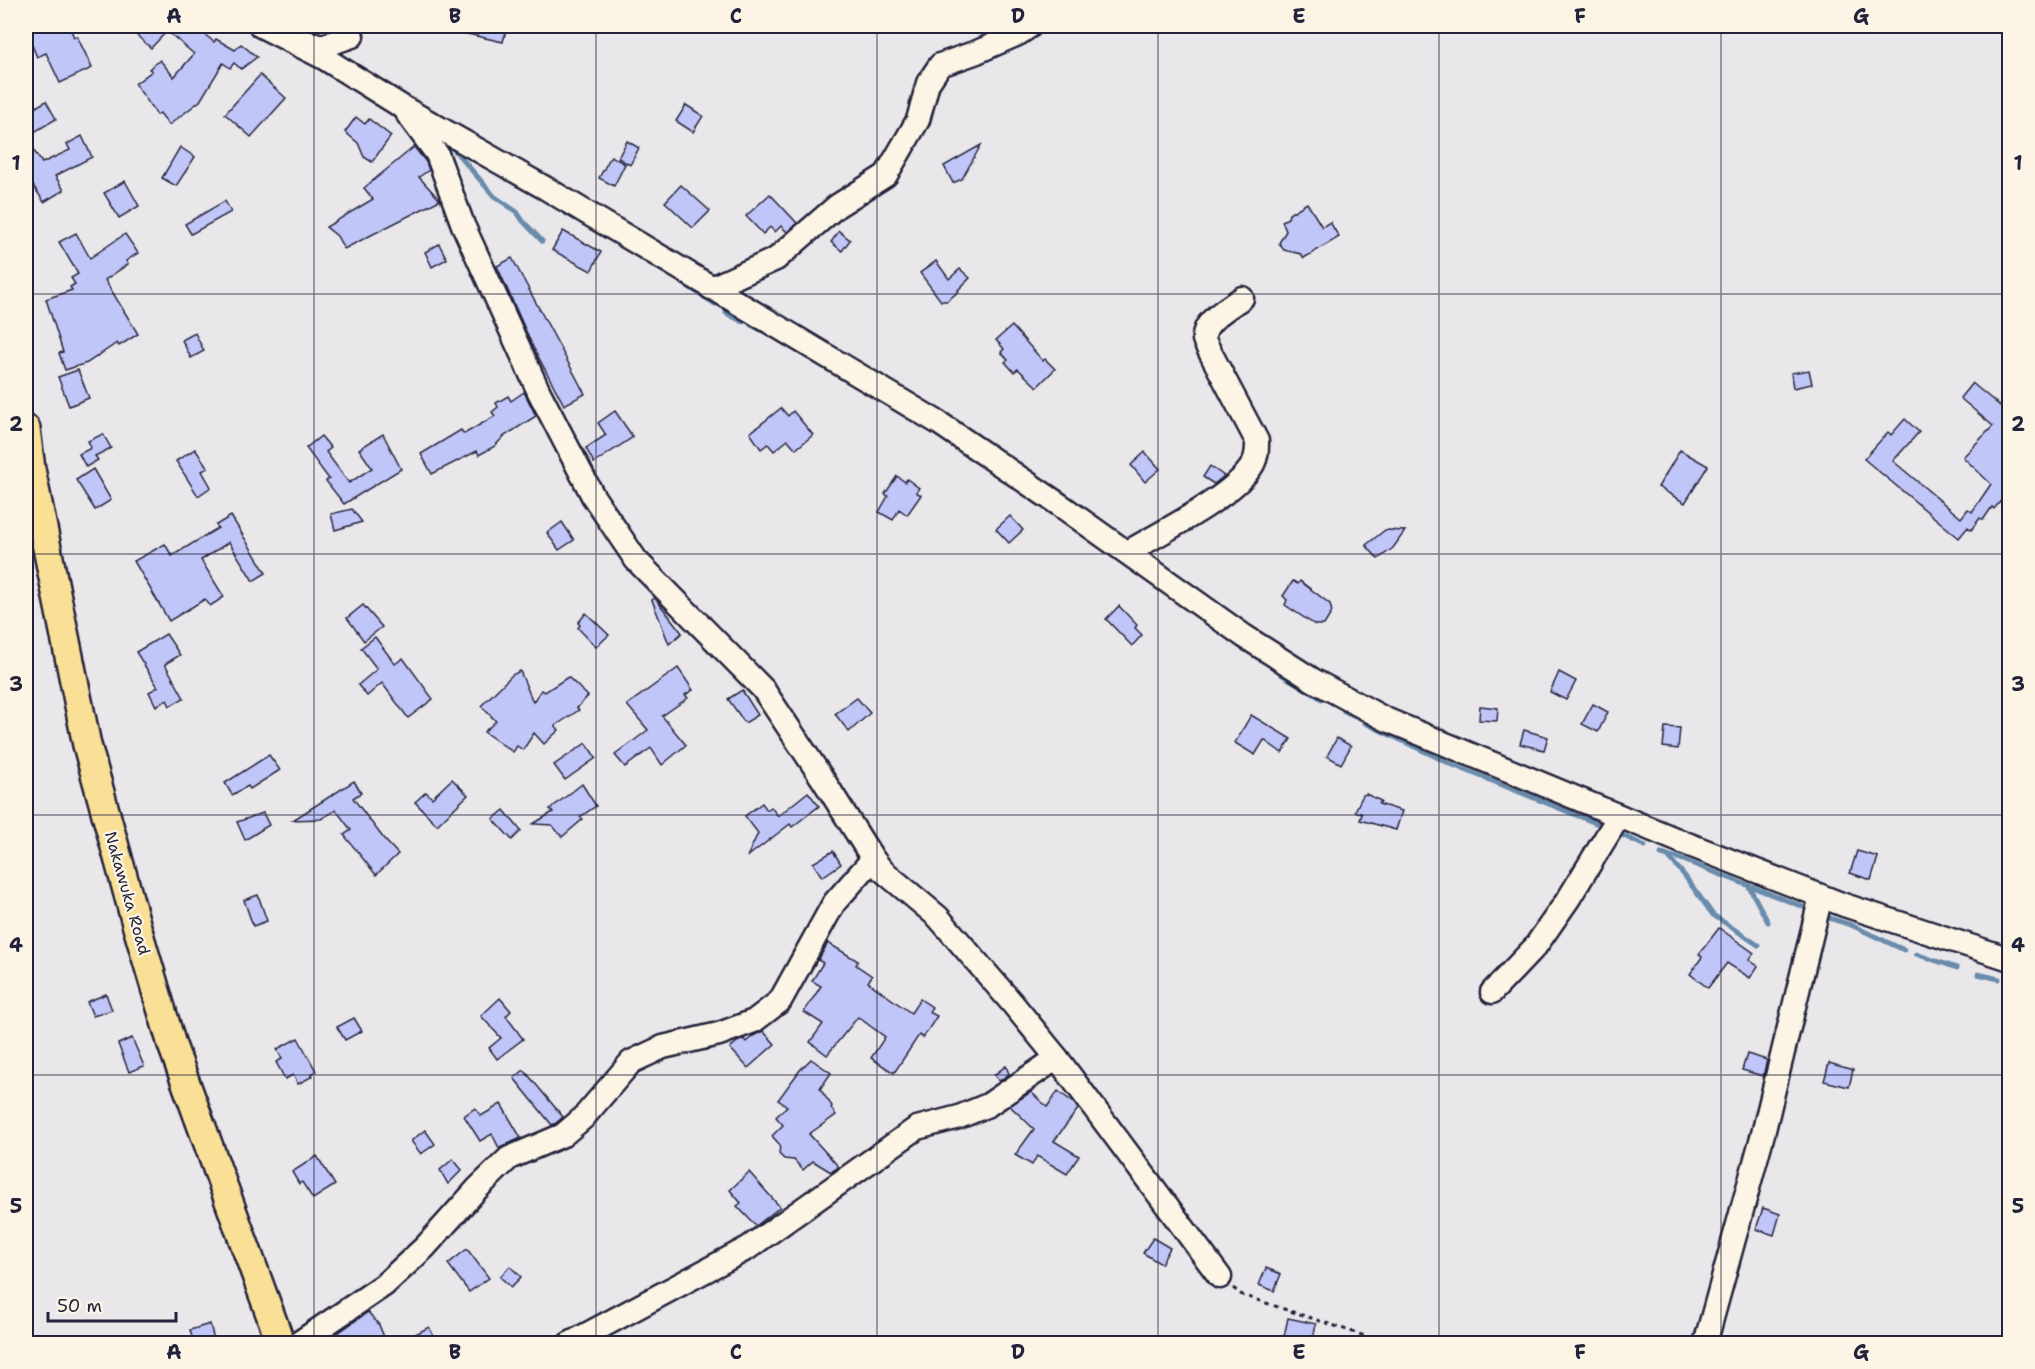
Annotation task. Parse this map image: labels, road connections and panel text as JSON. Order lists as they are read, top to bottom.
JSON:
{
  "streets": {
    "main road": ["Nakawuka Road"]
  },
  "scale_bar": "50 m",
  "grid": {
    "columns": [
      "A",
      "B",
      "C",
      "D",
      "E",
      "F",
      "G"
    ],
    "rows": [
      "1",
      "2",
      "3",
      "4",
      "5"
    ]
  }
}
